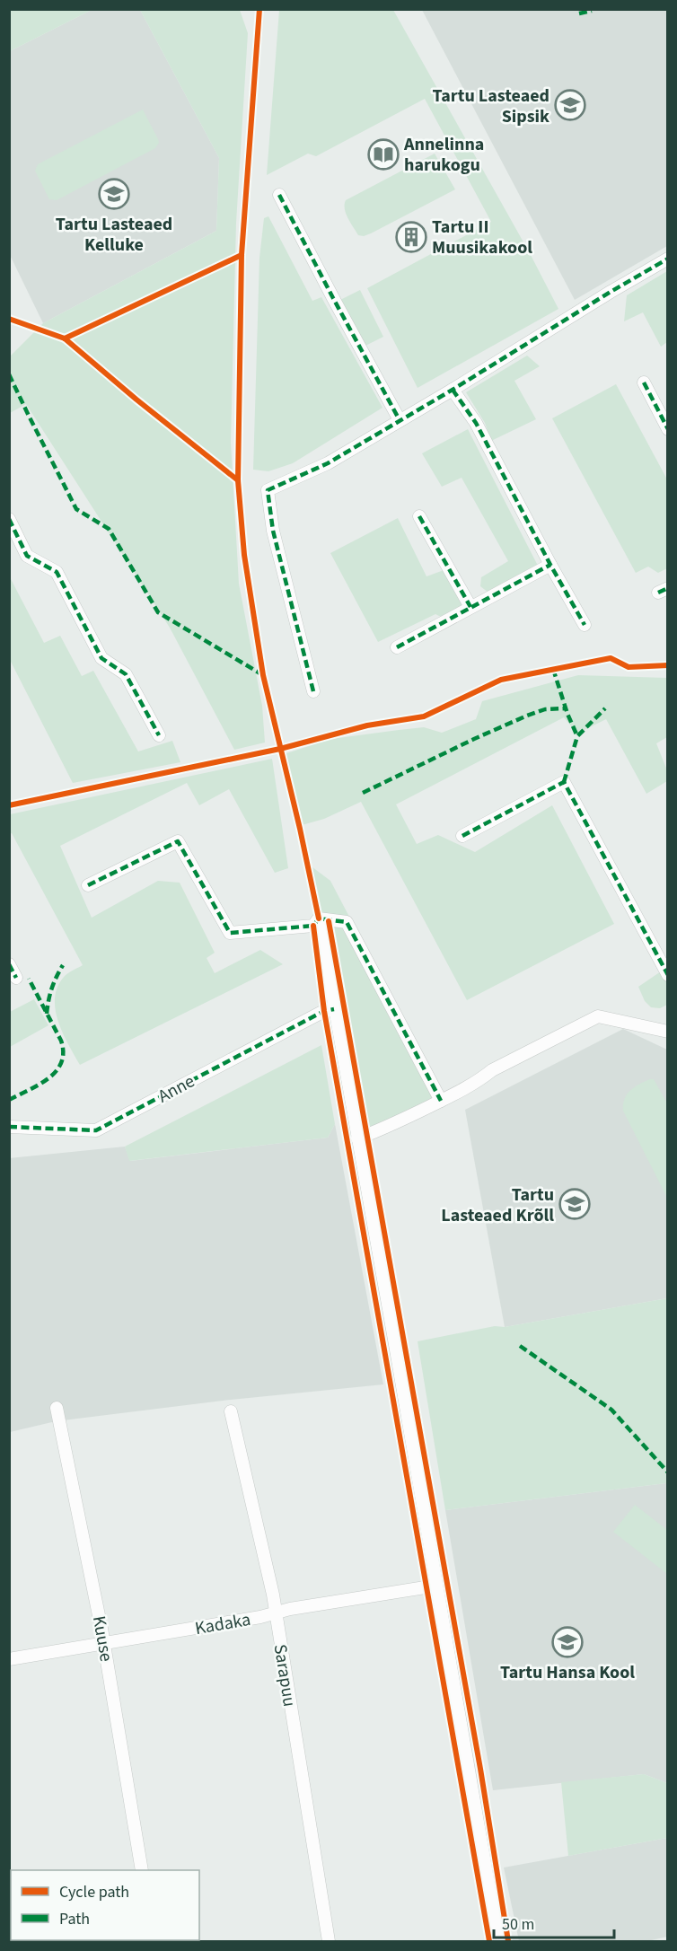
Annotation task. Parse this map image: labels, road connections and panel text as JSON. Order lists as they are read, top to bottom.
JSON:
{
  "streets": {
    "street": [
      "Anne",
      "Kadaka",
      "Kuuse",
      "Sarapuu"
    ]
  },
  "crossings": [
    ["Kadaka", "Kuuse"],
    ["Kadaka", "Sarapuu"]
  ],
  "places": {
    "school or university": [
      "Tartu Lasteaed Sipsik",
      "Tartu Lasteaed Kelluke",
      "Tartu Lasteaed Krõll",
      "Tartu Hansa Kool"
    ],
    "library": ["Annelinna harukogu"],
    "building": ["Tartu II Muusikakool"]
  },
  "legend": ["Cycle path", "Path"],
  "scale_bar": "50 m"
}
